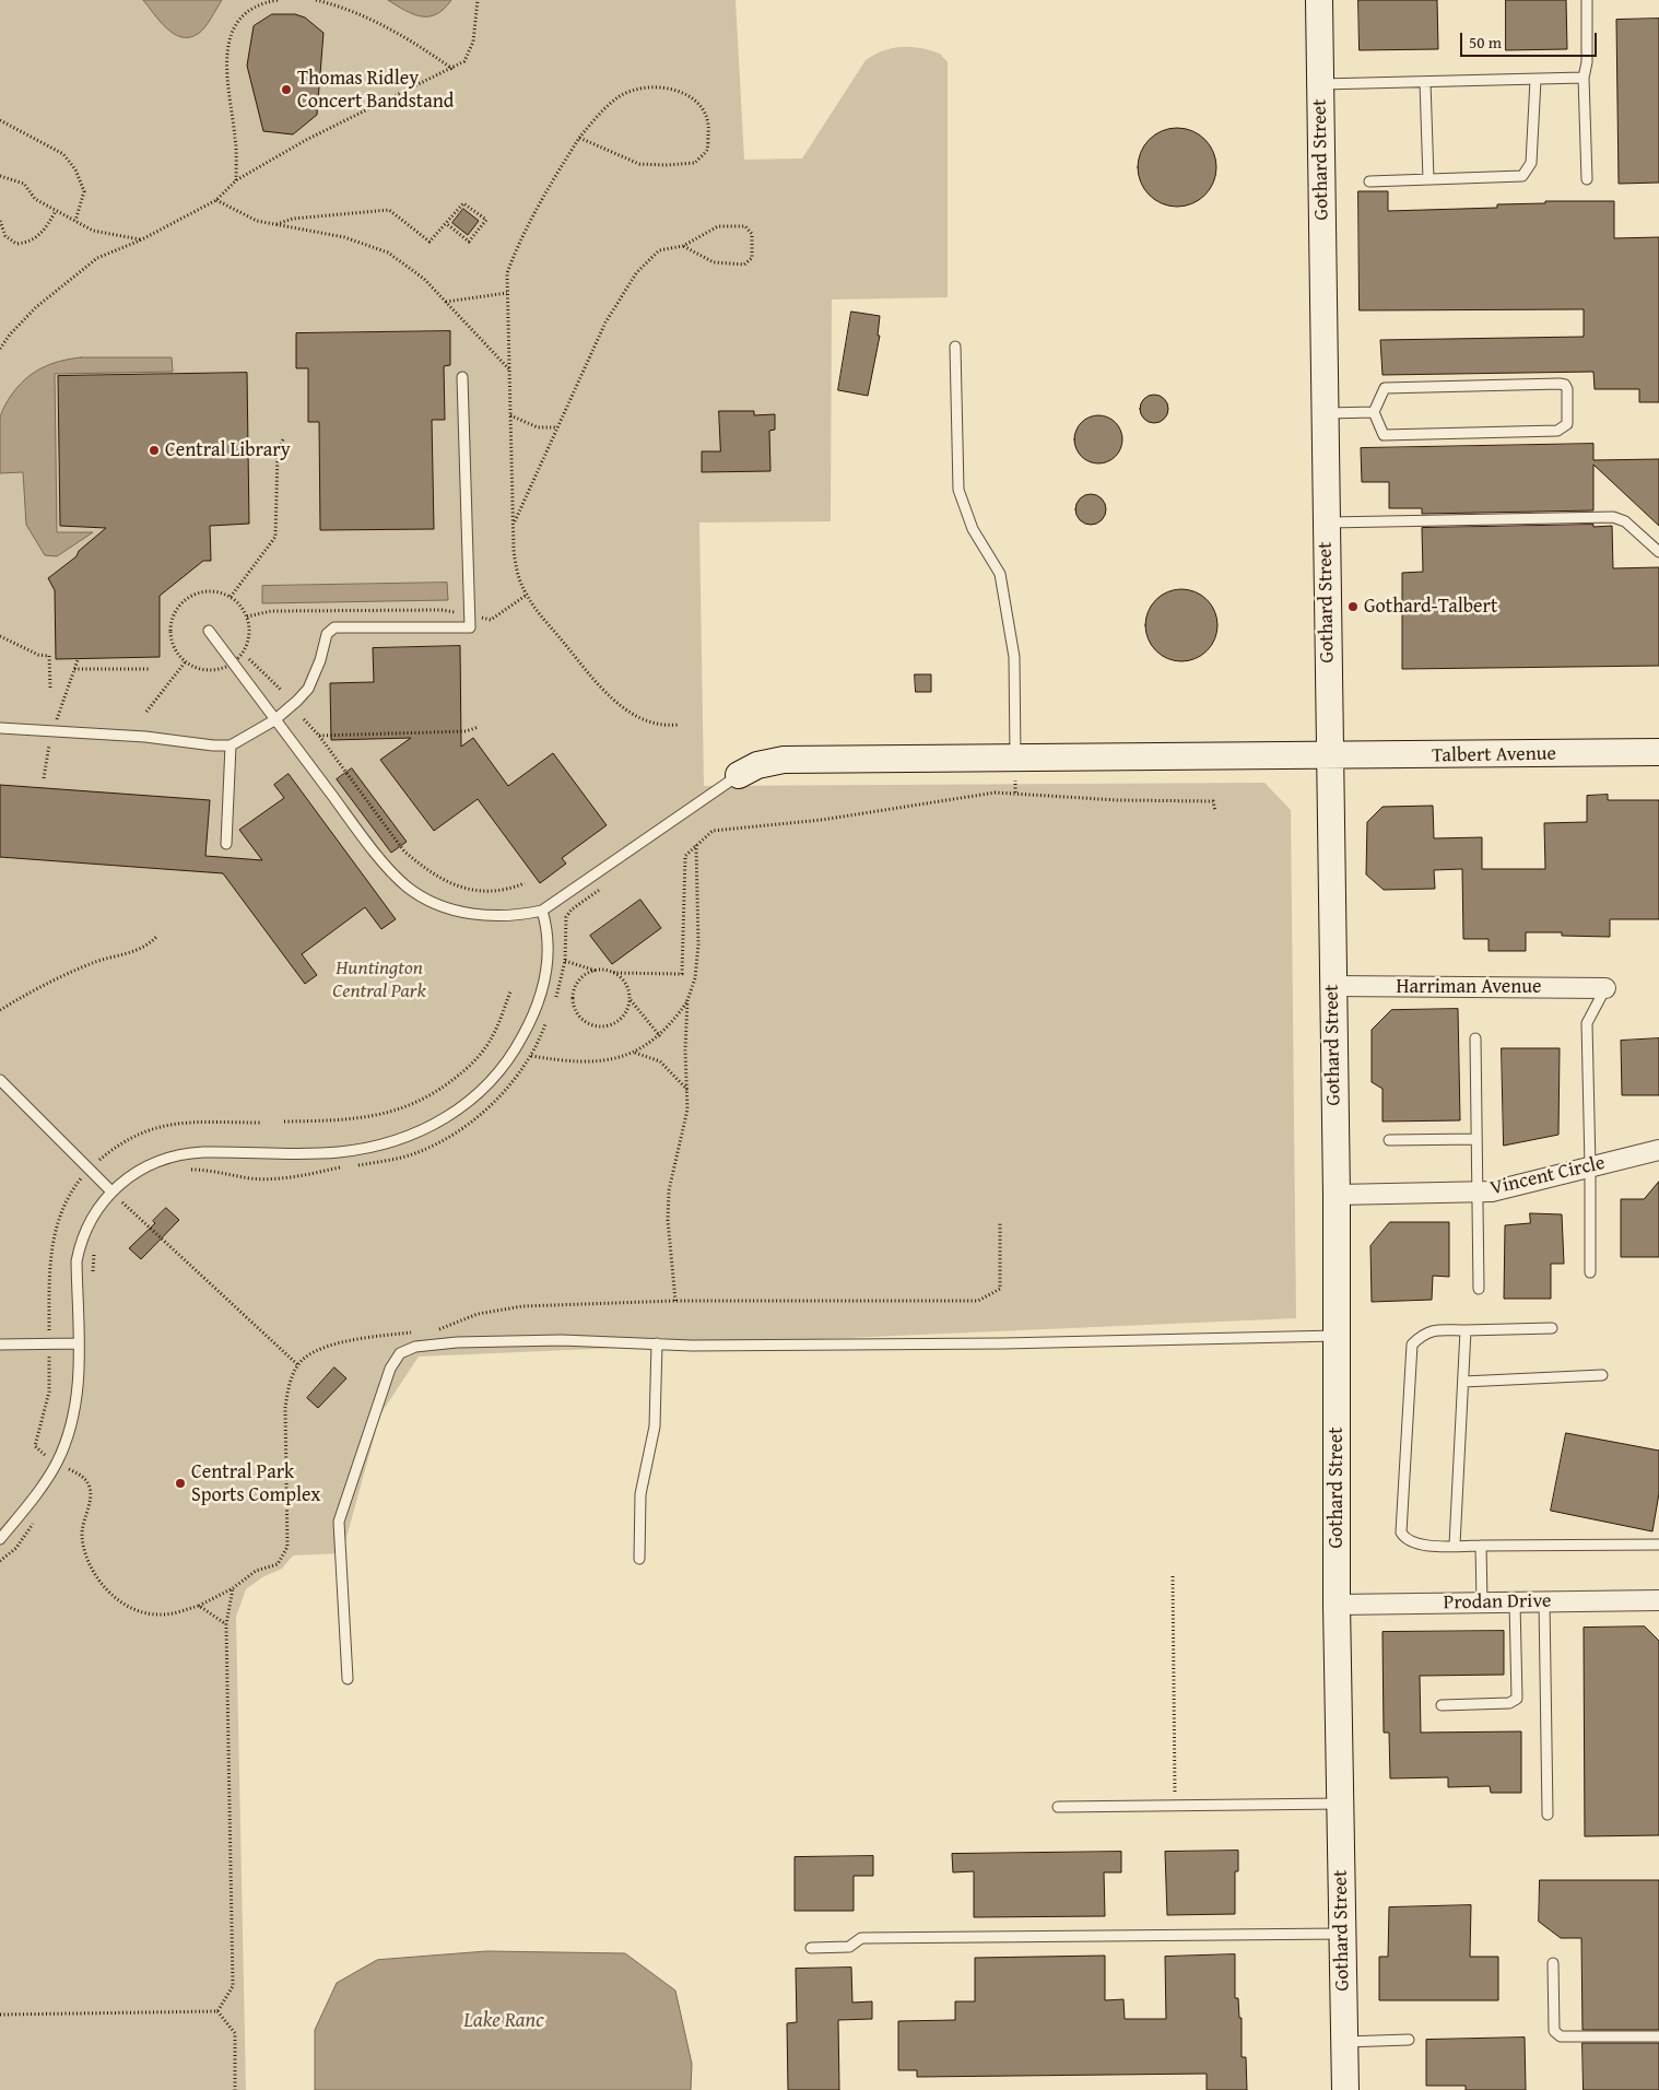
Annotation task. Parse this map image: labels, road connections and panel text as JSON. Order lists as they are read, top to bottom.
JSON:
{
  "streets": {
    "street": [
      "Gothard Street",
      "Talbert Avenue",
      "Harriman Avenue",
      "Vincent Circle",
      "Prodan Drive"
    ]
  },
  "crossings": [
    ["Gothard Street", "Talbert Avenue"],
    ["Gothard Street", "Harriman Avenue"],
    ["Gothard Street", "Vincent Circle"],
    ["Gothard Street", "Prodan Drive"]
  ],
  "water": ["Lake Ranc"],
  "parks": ["Huntington Central Park"],
  "places": [
    "Thomas Ridley Concert Bandstand",
    "Central Library",
    "Gothard-Talbert",
    "Central Park Sports Complex"
  ],
  "scale_bar": "50 m"
}
